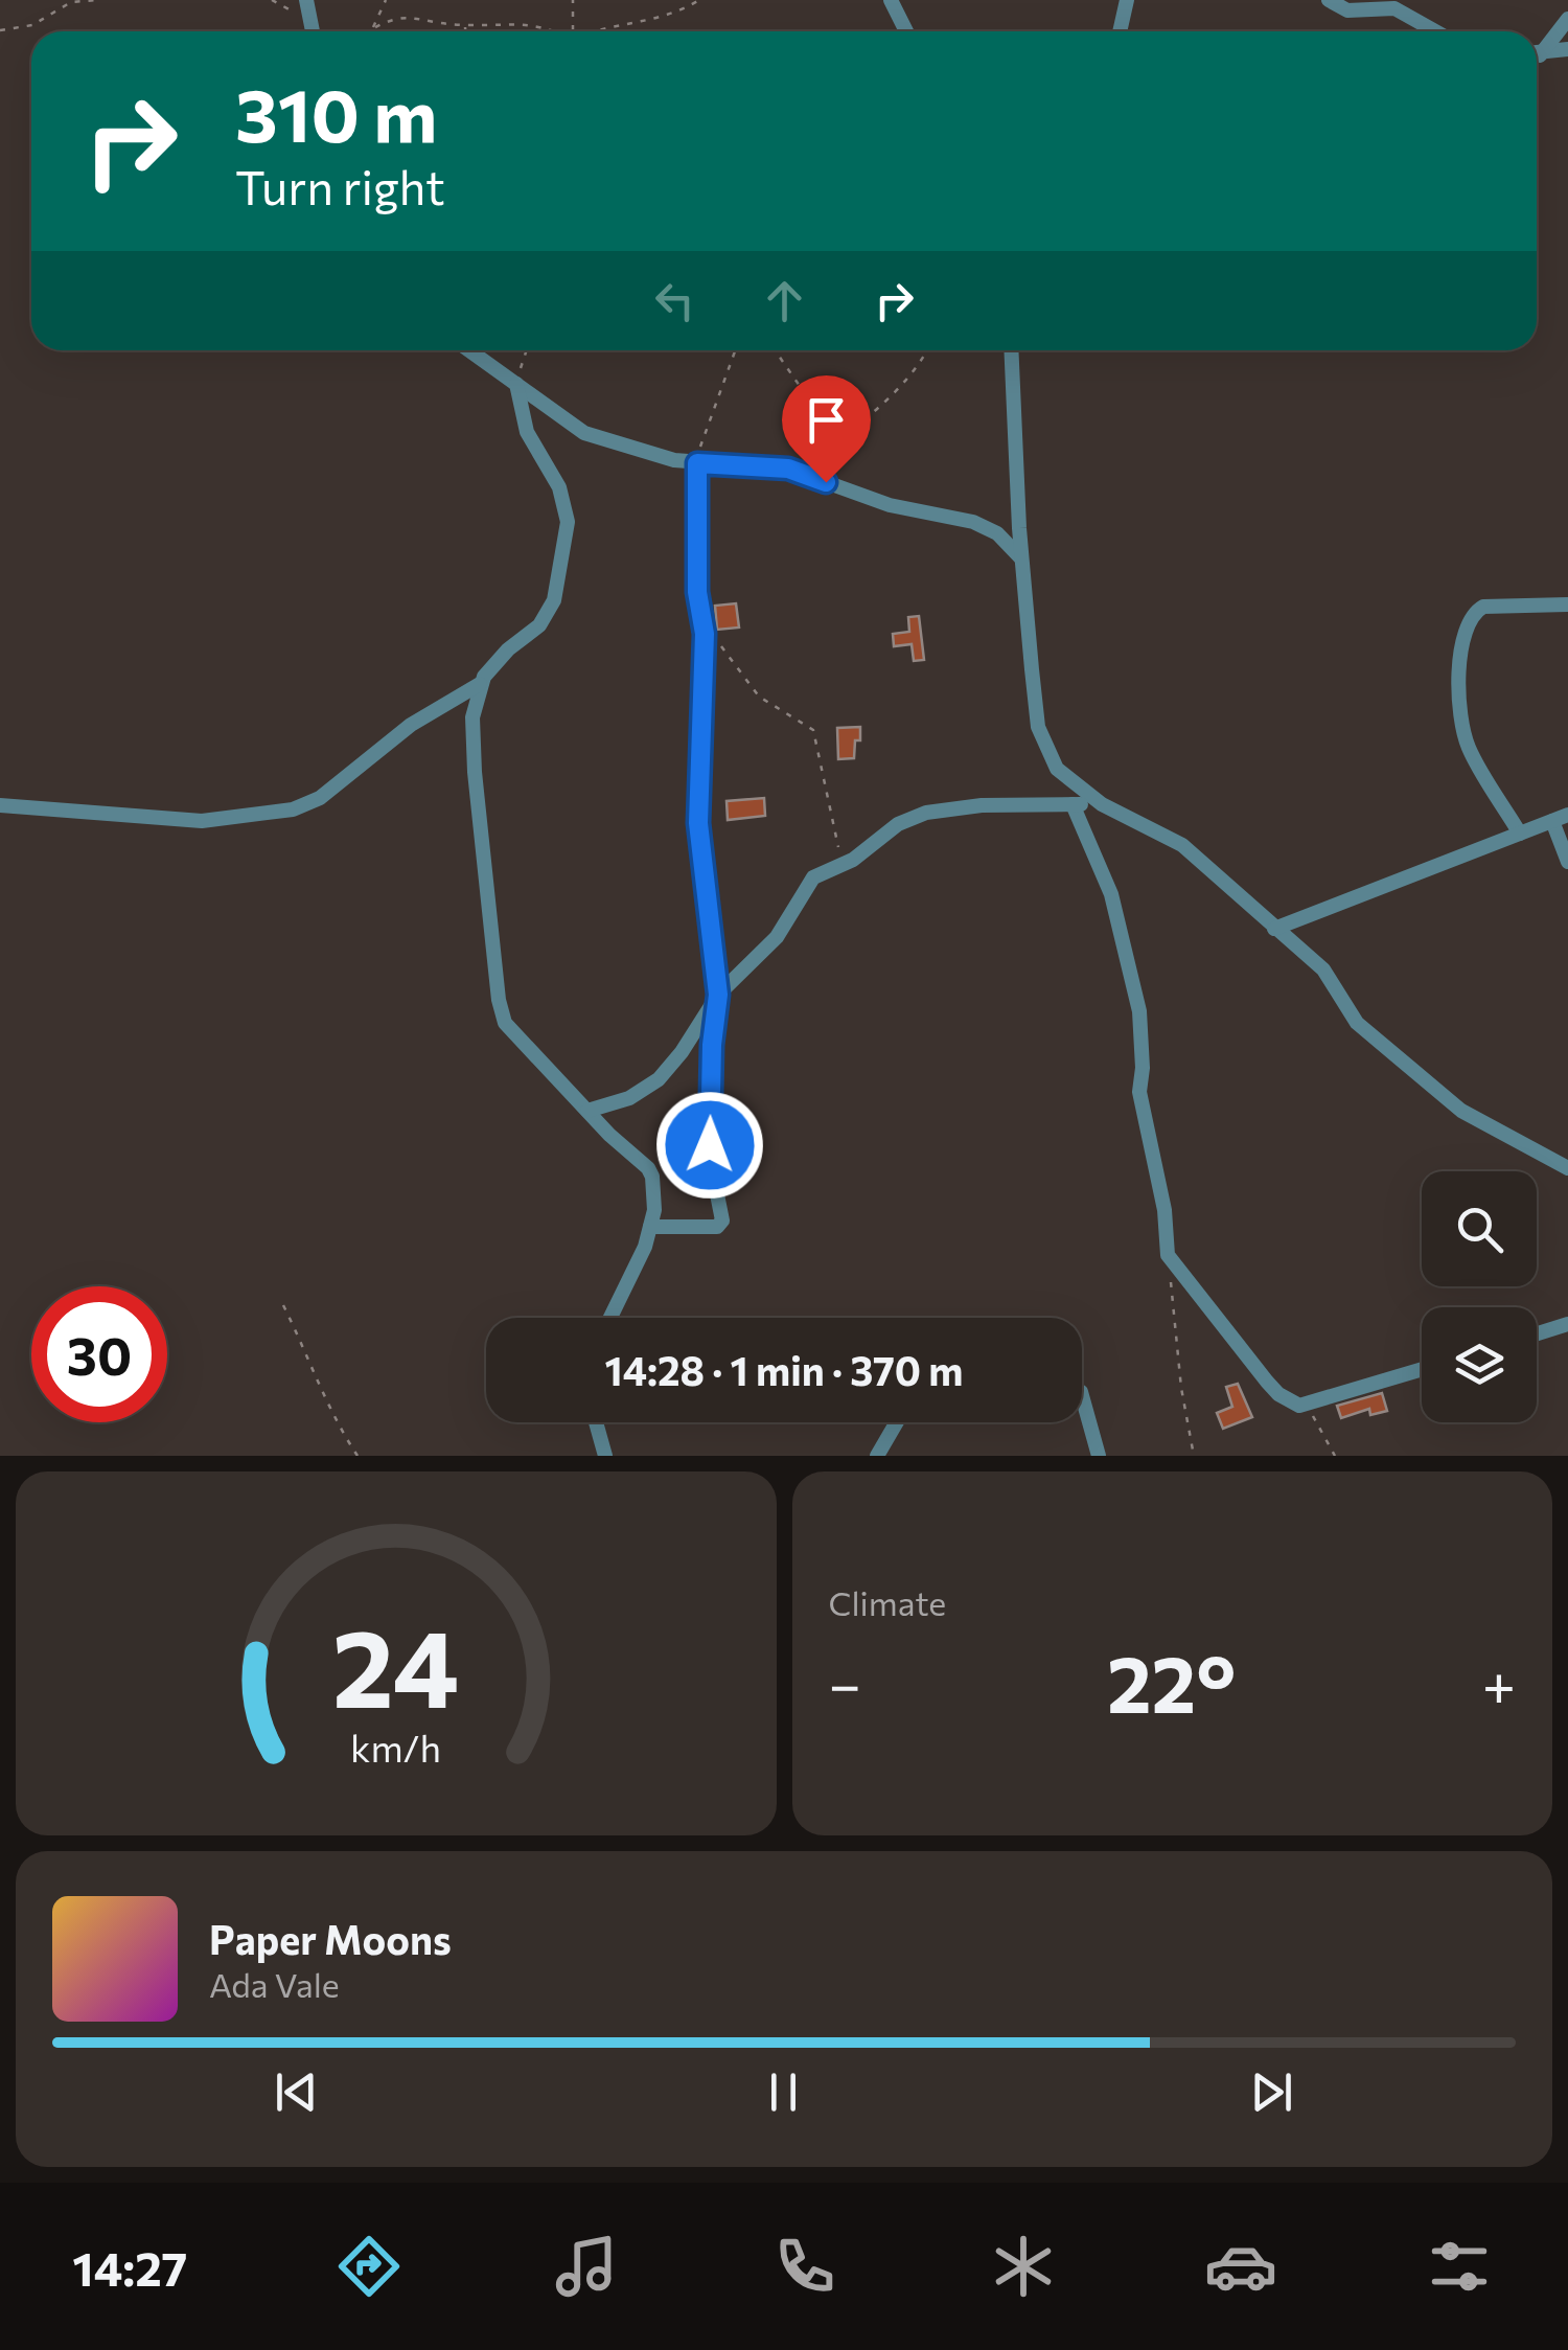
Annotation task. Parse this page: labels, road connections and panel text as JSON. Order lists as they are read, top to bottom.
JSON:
{
  "page": {
    "turn": ["310 m", "Turn right"],
    "limit": "30",
    "trip": "14:28 · 1 min · 370 m",
    "tile": "Climate",
    "heat": ["−", "22°", "+"],
    "song": ["Paper Moons", "Ada Vale"],
    "tabs": "14:27",
    "gauge": ["24", "km/h"]
  }
}
